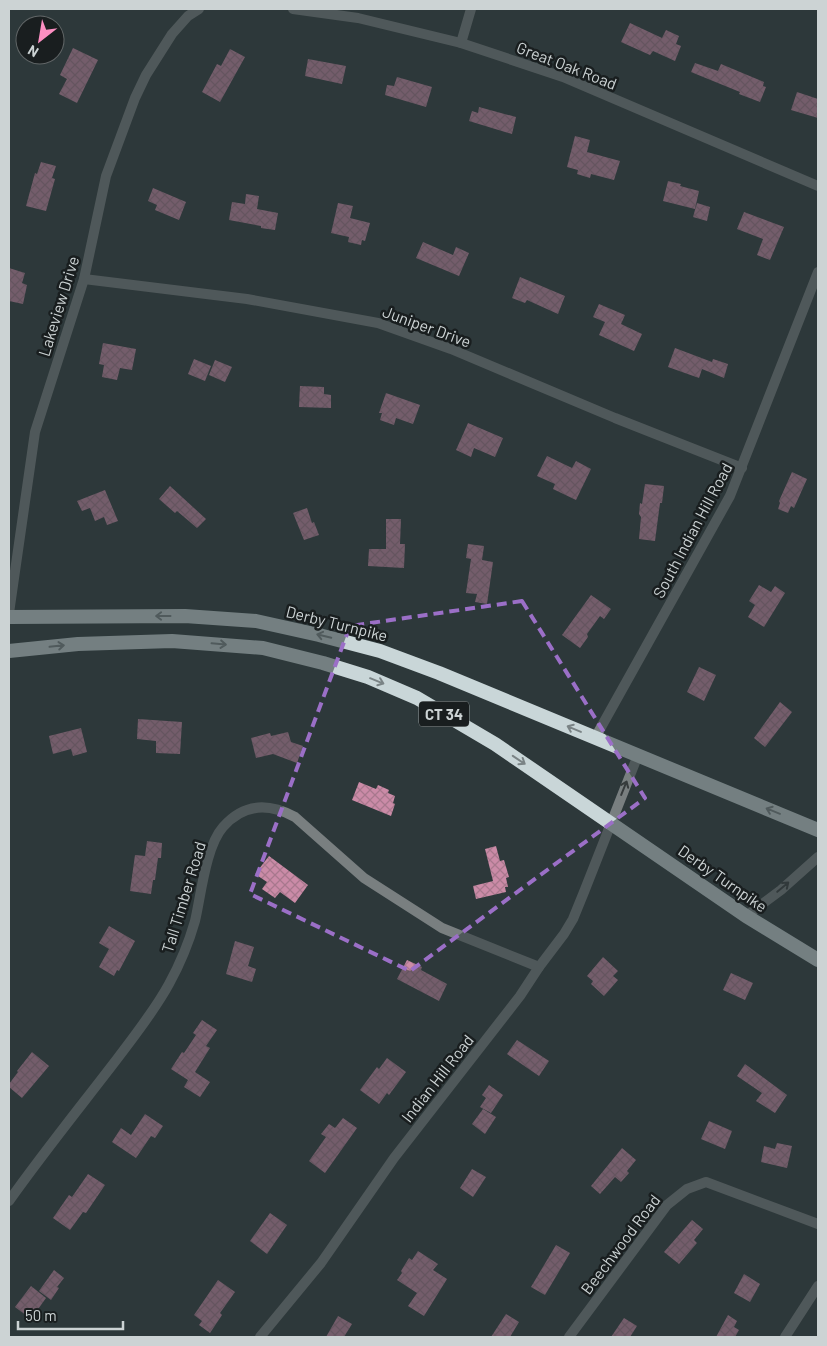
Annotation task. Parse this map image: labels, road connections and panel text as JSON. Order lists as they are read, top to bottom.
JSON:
{
  "streets": {
    "highway": ["Derby Turnpike", "CT 34"],
    "street": [
      "Great Oak Road",
      "Lakeview Drive",
      "Juniper Drive",
      "South Indian Hill Road",
      "Tall Timber Road",
      "Indian Hill Road",
      "Beechwood Road"
    ]
  },
  "crossings": [
    ["Lakeview Drive", "Juniper Drive"],
    ["Lakeview Drive", "Derby Turnpike"],
    ["Juniper Drive", "South Indian Hill Road"],
    ["South Indian Hill Road", "Derby Turnpike"],
    ["Derby Turnpike", "Indian Hill Road"],
    ["Tall Timber Road", "Indian Hill Road"]
  ],
  "scale_bar": "50 m",
  "north": "bottom left"
}
